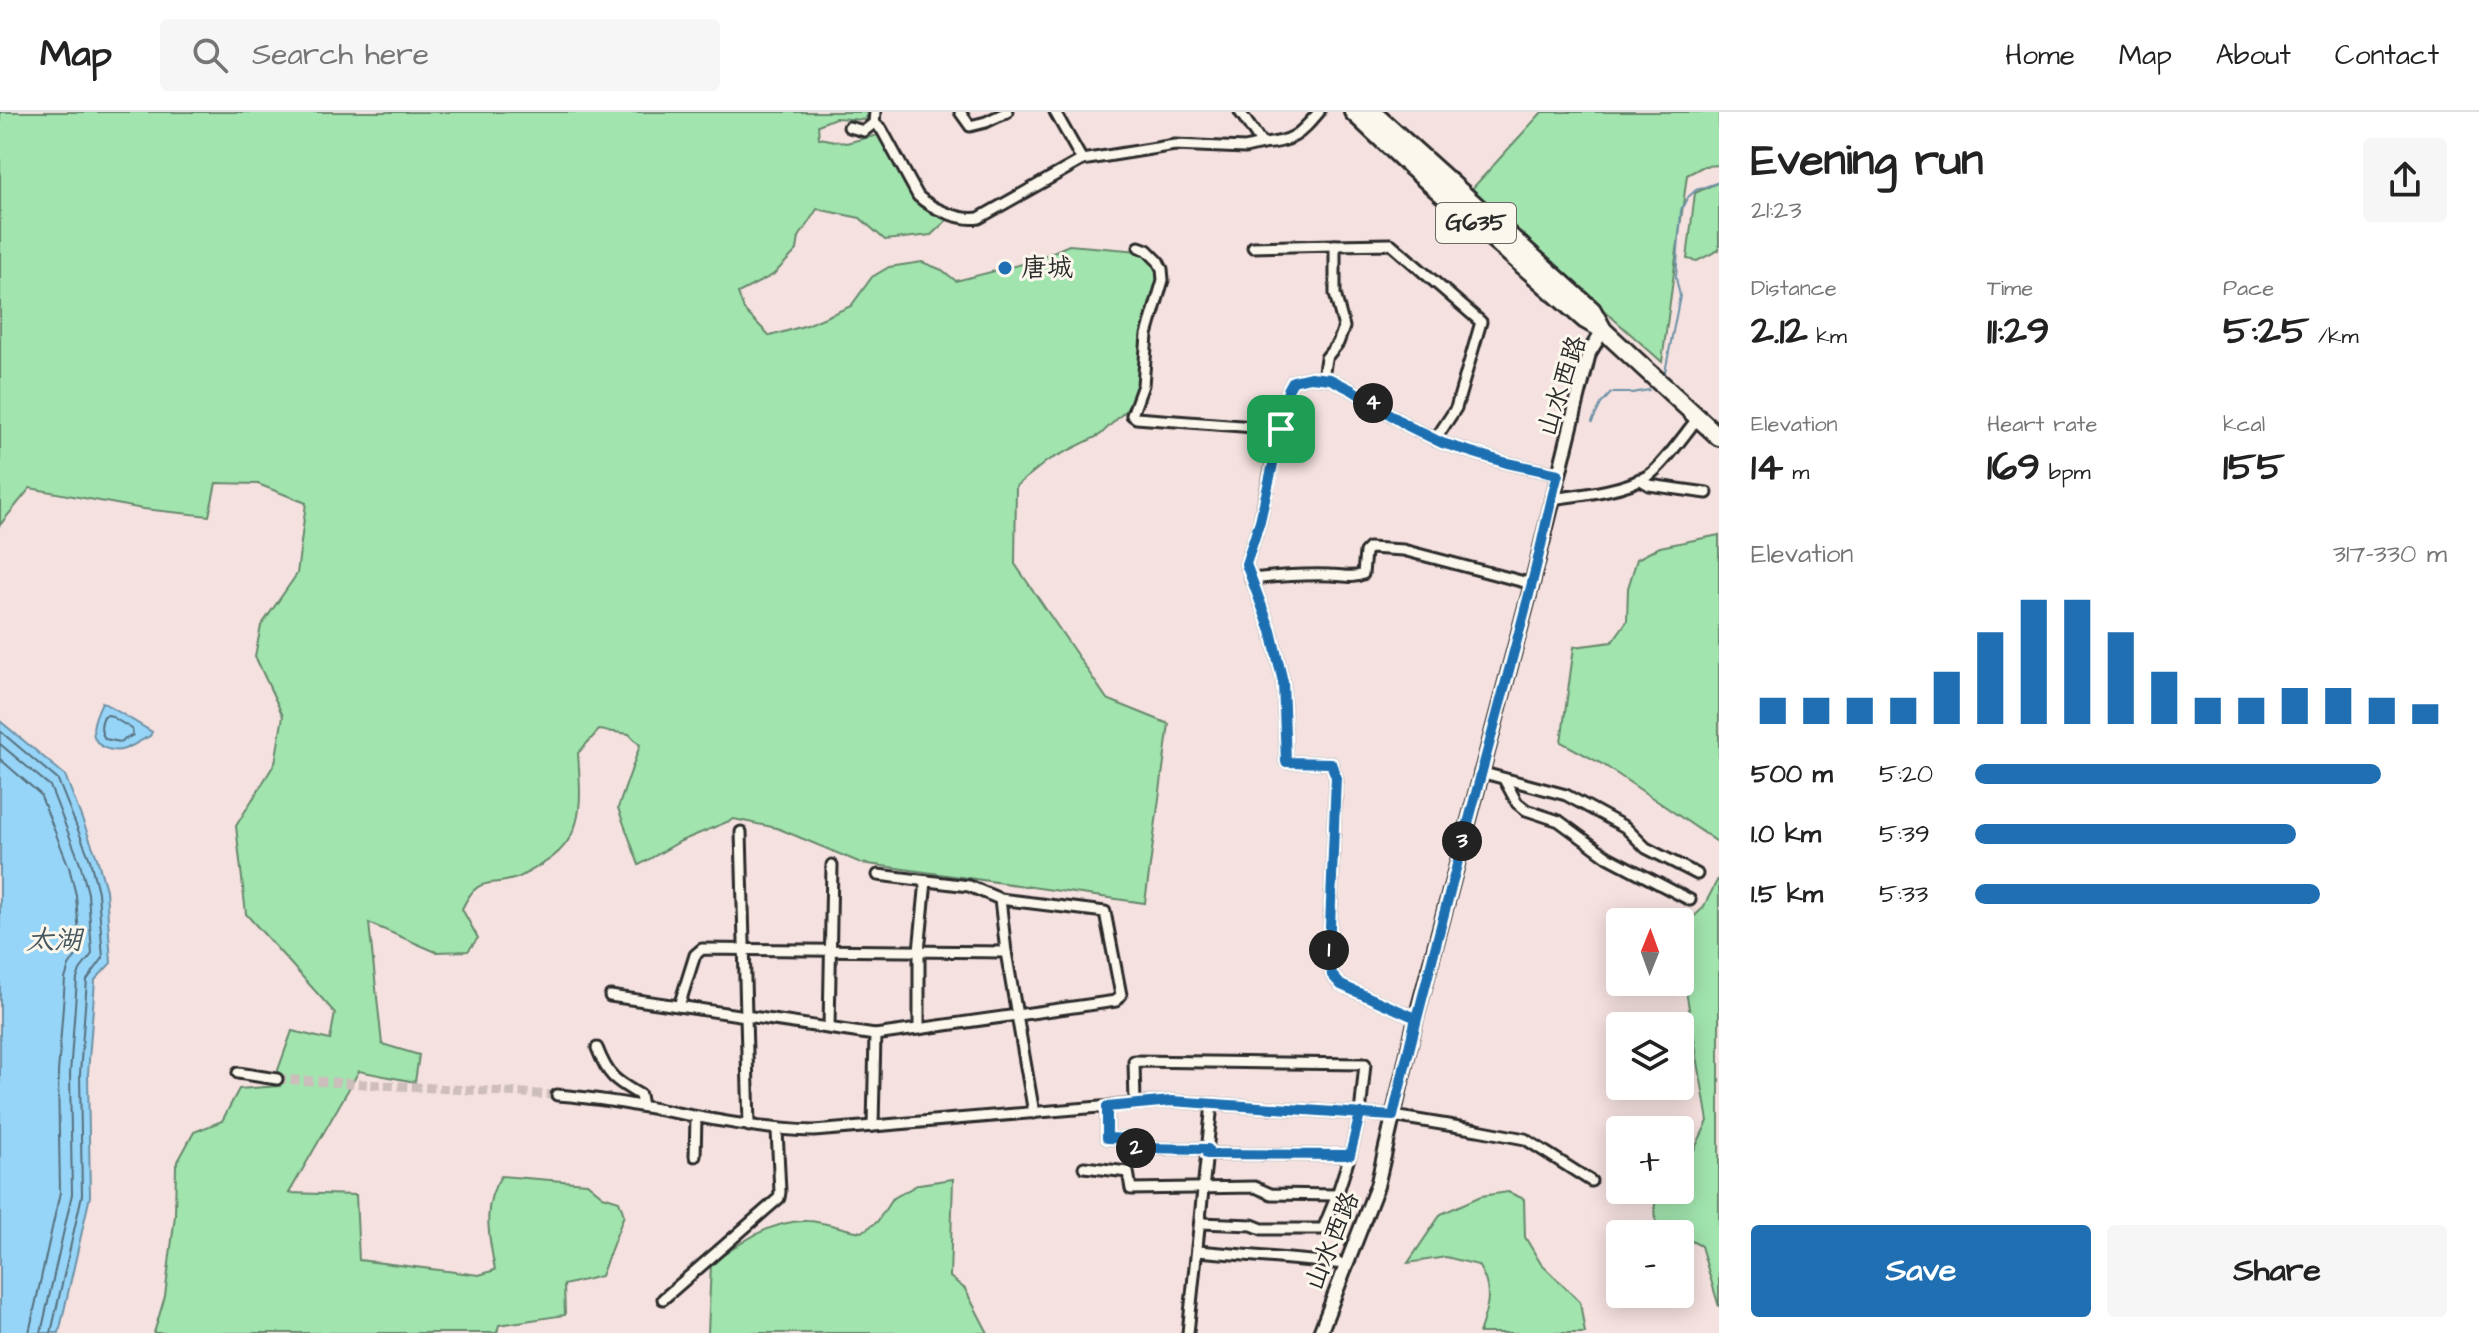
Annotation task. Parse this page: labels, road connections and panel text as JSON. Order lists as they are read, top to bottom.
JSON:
{
  "streets": {
    "highway": ["G635"],
    "street": ["山水西路"]
  },
  "crossings": [
    ["G635", "山水西路"]
  ],
  "water": ["太湖"],
  "places": ["唐城"],
  "north": "top",
  "page": {
    "header": "Map",
    "search": "Search here",
    "nav": [
      "Home",
      "Map",
      "About",
      "Contact"
    ],
    "heading": ["Evening run", "21:23"],
    "stats": [
      ["Distance", "2.12 km"],
      ["Time", "11:29"],
      ["Pace", "5:25 /km"],
      ["Elevation", "14 m"],
      ["Heart rate", "169 bpm"],
      ["kcal", "155"]
    ],
    "pins": [
      "4",
      "3",
      "1",
      "2"
    ],
    "chart": ["Elevation", "317–330 m"],
    "list": [
      {
        "name": "500 m",
        "note": "5:20"
      },
      {
        "name": "1.0 km",
        "note": "5:39"
      },
      {
        "name": "1.5 km",
        "note": "5:33"
      }
    ],
    "map_buttons": ["+", "−"],
    "buttons": ["Save", "Share"]
  }
}
